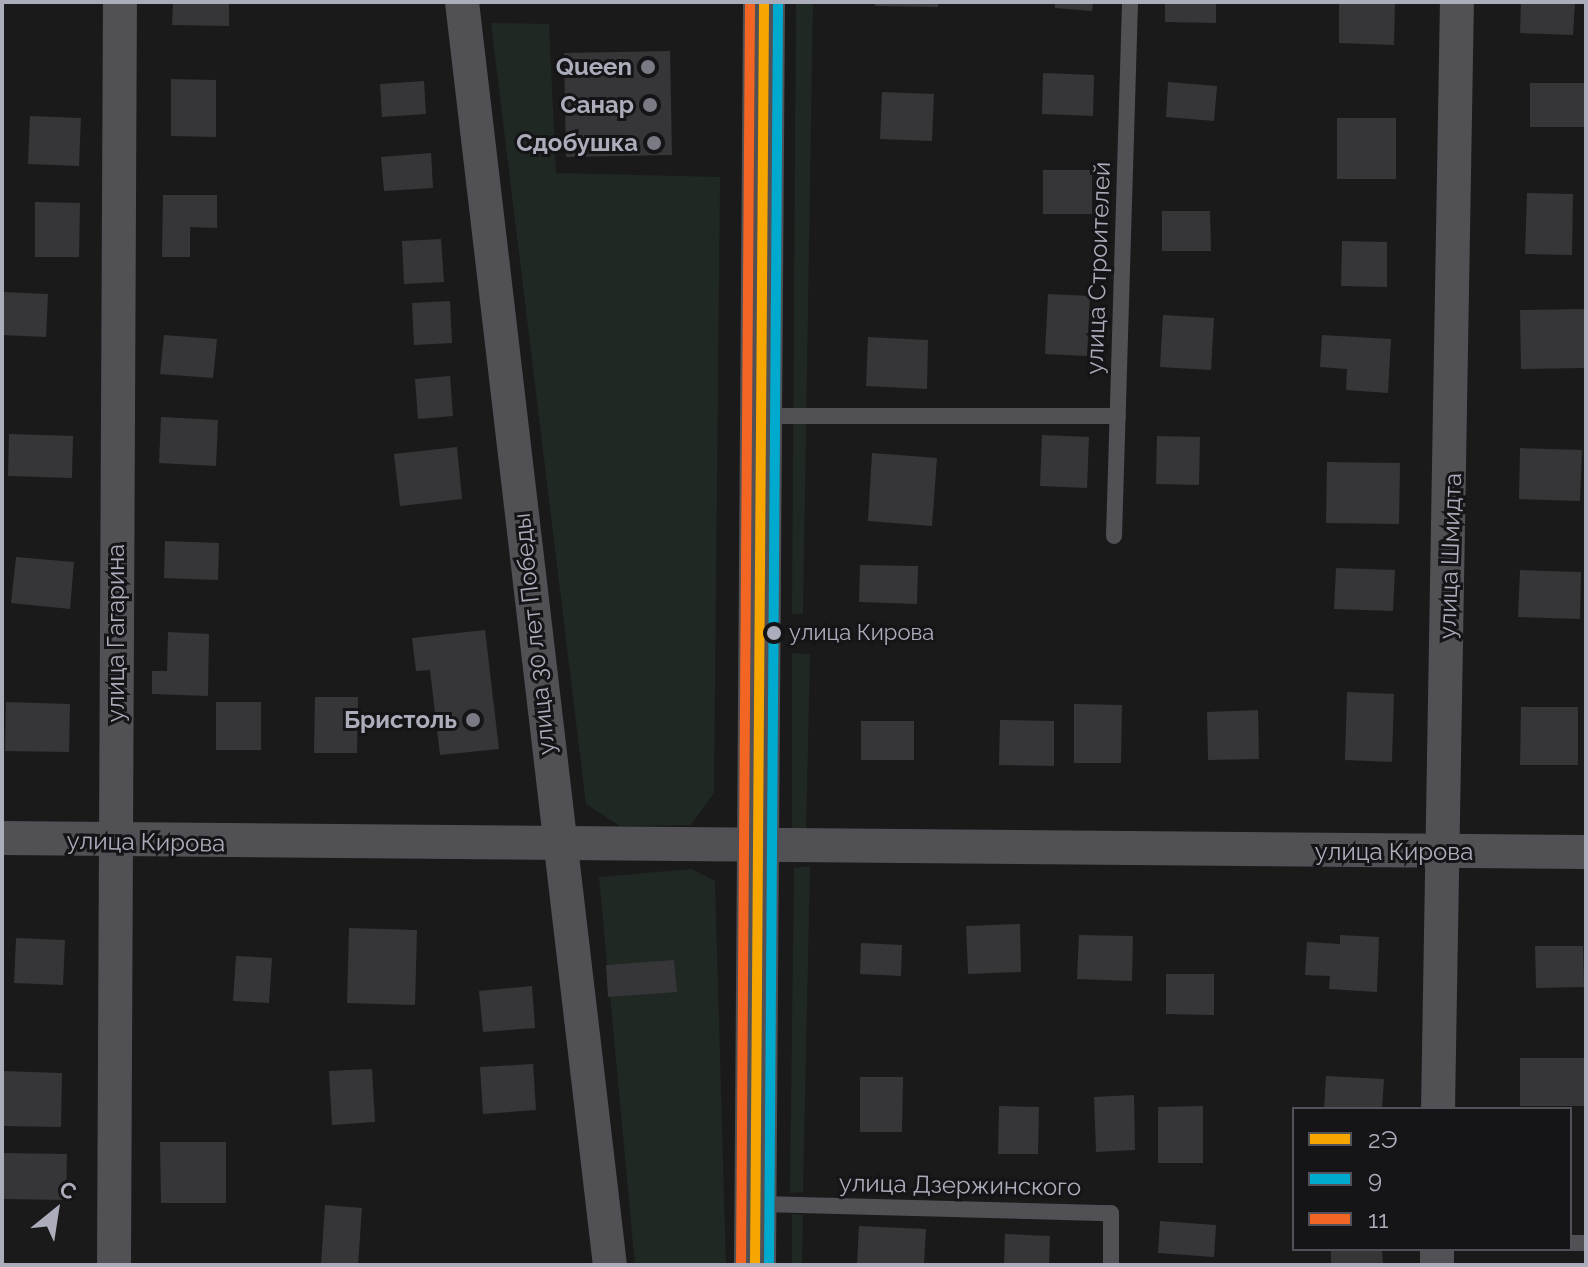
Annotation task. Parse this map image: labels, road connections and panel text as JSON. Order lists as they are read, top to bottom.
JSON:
{
  "streets": {
    "street": [
      "улица Шмидта",
      "улица Гагарина",
      "улица 30 лет Победы",
      "улица Кирова"
    ],
    "lane": ["улица Строителей", "улица Дзержинского"]
  },
  "crossings": [
    ["улица Шмидта", "улица Кирова"],
    ["улица Гагарина", "улица Кирова"],
    ["улица 30 лет Победы", "улица Кирова"]
  ],
  "places": [
    "Queen",
    "Санар",
    "Сдобушка",
    "улица Кирова",
    "Бристоль"
  ],
  "lines": ["transit line 2Э", "transit line 9", "transit line 11"],
  "legend": ["2Э", "9", "11"],
  "north": "top right"
}
